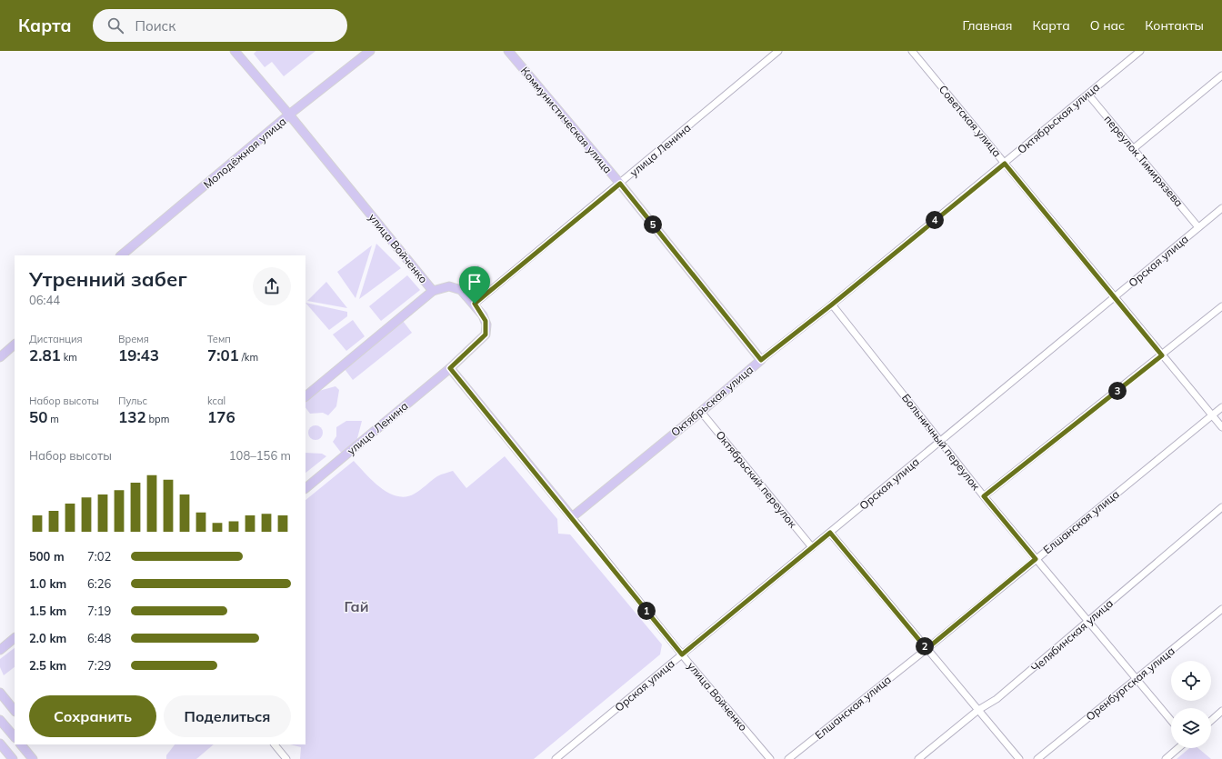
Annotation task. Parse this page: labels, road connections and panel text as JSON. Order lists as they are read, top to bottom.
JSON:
{
  "streets": {
    "main road": [
      "Октябрьская улица",
      "Коммунистическая улица",
      "улица Ленина",
      "Молодёжная улица",
      "улица Войченко"
    ],
    "street": [
      "Советская улица",
      "переулок Тимирязева",
      "Орская улица",
      "Больничный переулок",
      "Октябрьский переулок",
      "Елшанская улица",
      "Челябинская улица",
      "Оренбургская улица"
    ]
  },
  "crossings": [
    ["Октябрьская улица", "Коммунистическая улица"],
    ["Октябрьская улица", "Советская улица"],
    ["Октябрьская улица", "переулок Тимирязева"],
    ["Октябрьская улица", "улица Войченко"],
    ["Октябрьская улица", "Больничный переулок"],
    ["Октябрьская улица", "Октябрьский переулок"],
    ["Коммунистическая улица", "улица Ленина"],
    ["Советская улица", "Орская улица"],
    ["Советская улица", "Елшанская улица"],
    ["улица Ленина", "улица Войченко"],
    ["Молодёжная улица", "улица Войченко"],
    ["переулок Тимирязева", "Орская улица"],
    ["улица Войченко", "Орская улица"],
    ["Орская улица", "Больничный переулок"],
    ["Орская улица", "Октябрьский переулок"],
    ["Больничный переулок", "Елшанская улица"],
    ["Больничный переулок", "Челябинская улица"],
    ["Больничный переулок", "Оренбургская улица"]
  ],
  "districts": ["Гай"],
  "page": {
    "header": "Карта",
    "search": "Поиск",
    "nav": [
      "Главная",
      "Карта",
      "О нас",
      "Контакты"
    ],
    "pins": [
      "4",
      "5",
      "3",
      "1",
      "2"
    ],
    "heading": ["Утренний забег", "06:44"],
    "stats": [
      ["Дистанция", "2.81 km"],
      ["Время", "19:43"],
      ["Темп", "7:01 /km"],
      ["Набор высоты", "50 m"],
      ["Пульс", "132 bpm"],
      ["kcal", "176"]
    ],
    "chart": ["Набор высоты", "108–156 m"],
    "list": [
      {
        "name": "500 m",
        "note": "7:02"
      },
      {
        "name": "1.0 km",
        "note": "6:26"
      },
      {
        "name": "1.5 km",
        "note": "7:19"
      },
      {
        "name": "2.0 km",
        "note": "6:48"
      },
      {
        "name": "2.5 km",
        "note": "7:29"
      }
    ],
    "buttons": ["Сохранить", "Поделиться"]
  }
}
